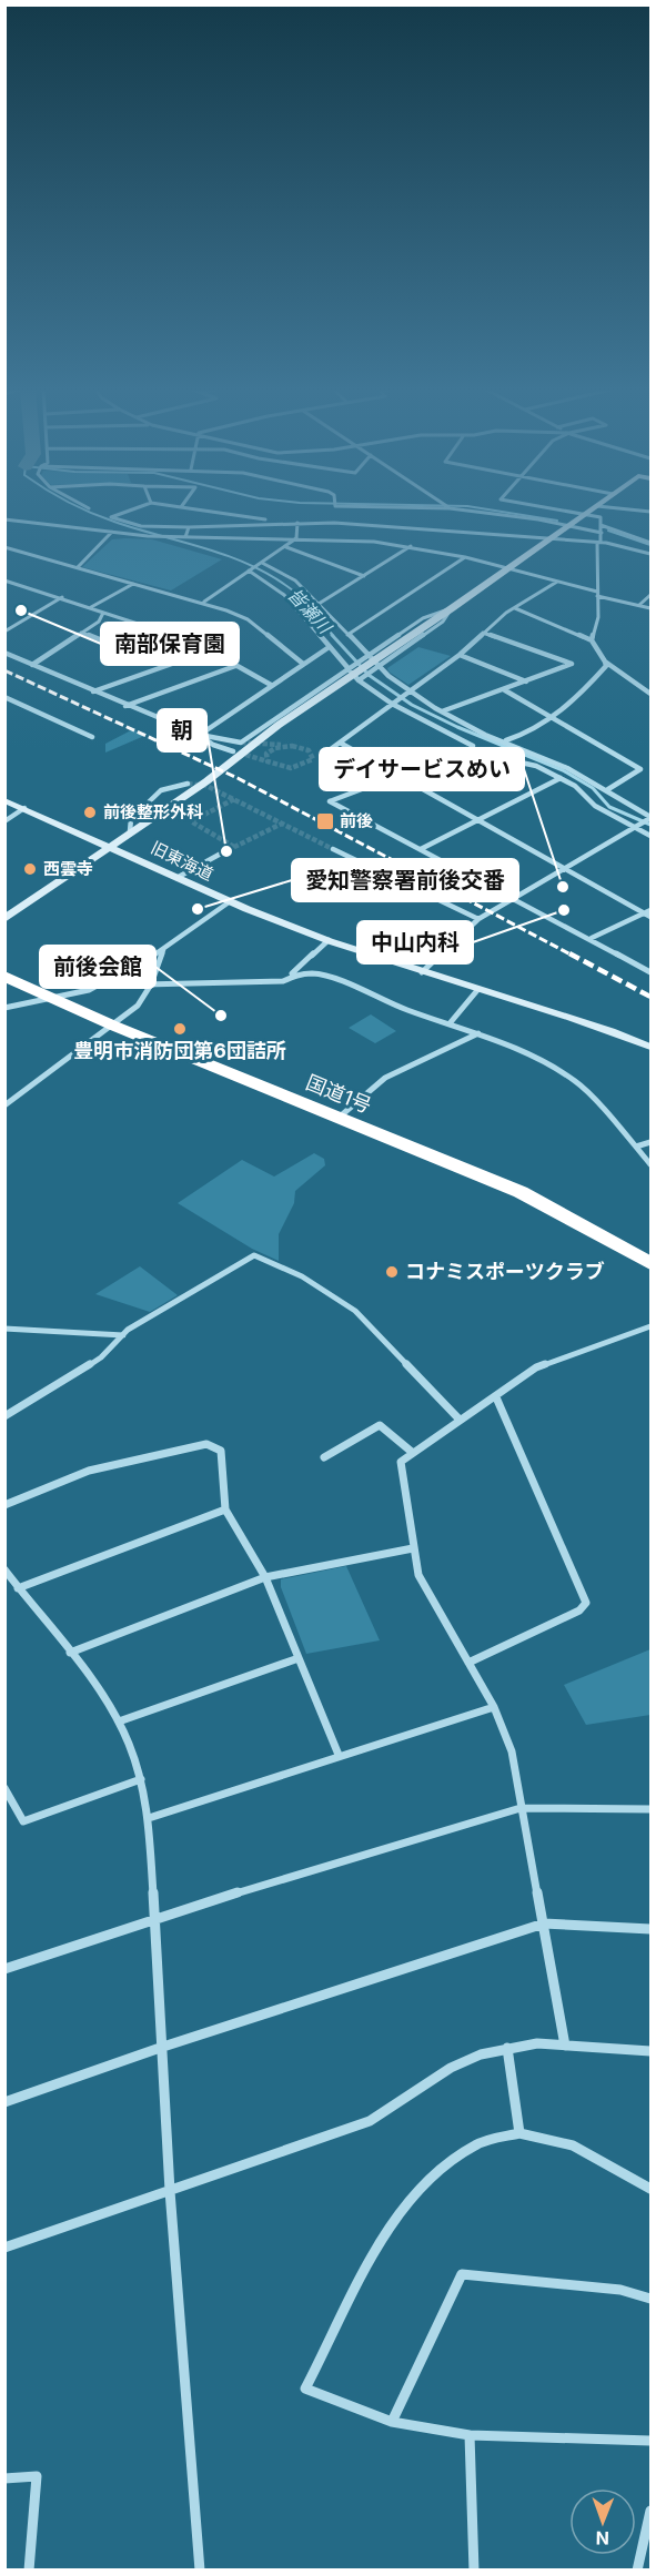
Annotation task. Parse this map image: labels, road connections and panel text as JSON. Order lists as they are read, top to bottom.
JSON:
{
  "streets": {
    "highway": ["国道1号"],
    "street": ["旧東海道"]
  },
  "water": ["皆瀬川"],
  "places": {
    "other": [
      "南部保育園",
      "前後整形外科",
      "朝",
      "西雲寺",
      "デイサービスめい",
      "愛知警察署前後交番",
      "中山内科",
      "前後会館",
      "豊明市消防団第6団詰所",
      "コナミスポーツクラブ"
    ],
    "transit": ["前後"]
  },
  "north": "bottom"
}
